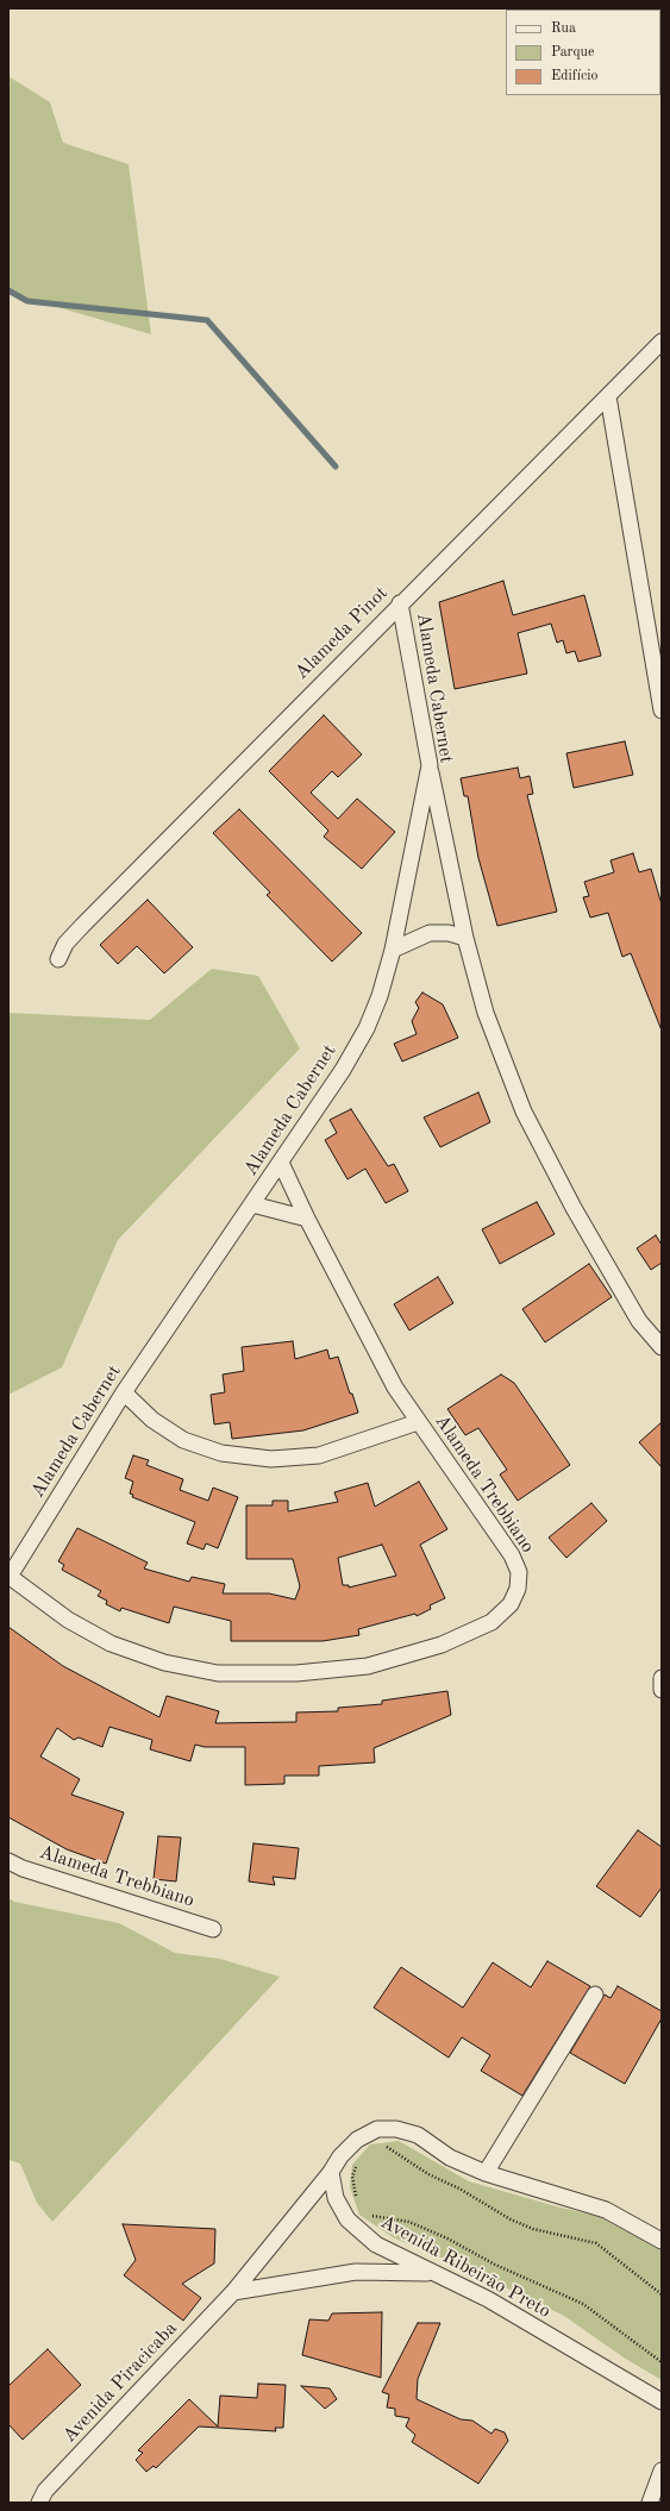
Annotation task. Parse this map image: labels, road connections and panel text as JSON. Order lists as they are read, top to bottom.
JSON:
{
  "streets": {
    "street": [
      "Alameda Pinot",
      "Alameda Cabernet",
      "Alameda Trebbiano",
      "Avenida Ribeirão Preto",
      "Avenida Piracicaba"
    ]
  },
  "crossings": [
    ["Alameda Pinot", "Alameda Cabernet"],
    ["Alameda Cabernet", "Alameda Trebbiano"],
    ["Avenida Ribeirão Preto", "Avenida Piracicaba"]
  ],
  "legend": ["Rua", "Parque", "Edifício"]
}
